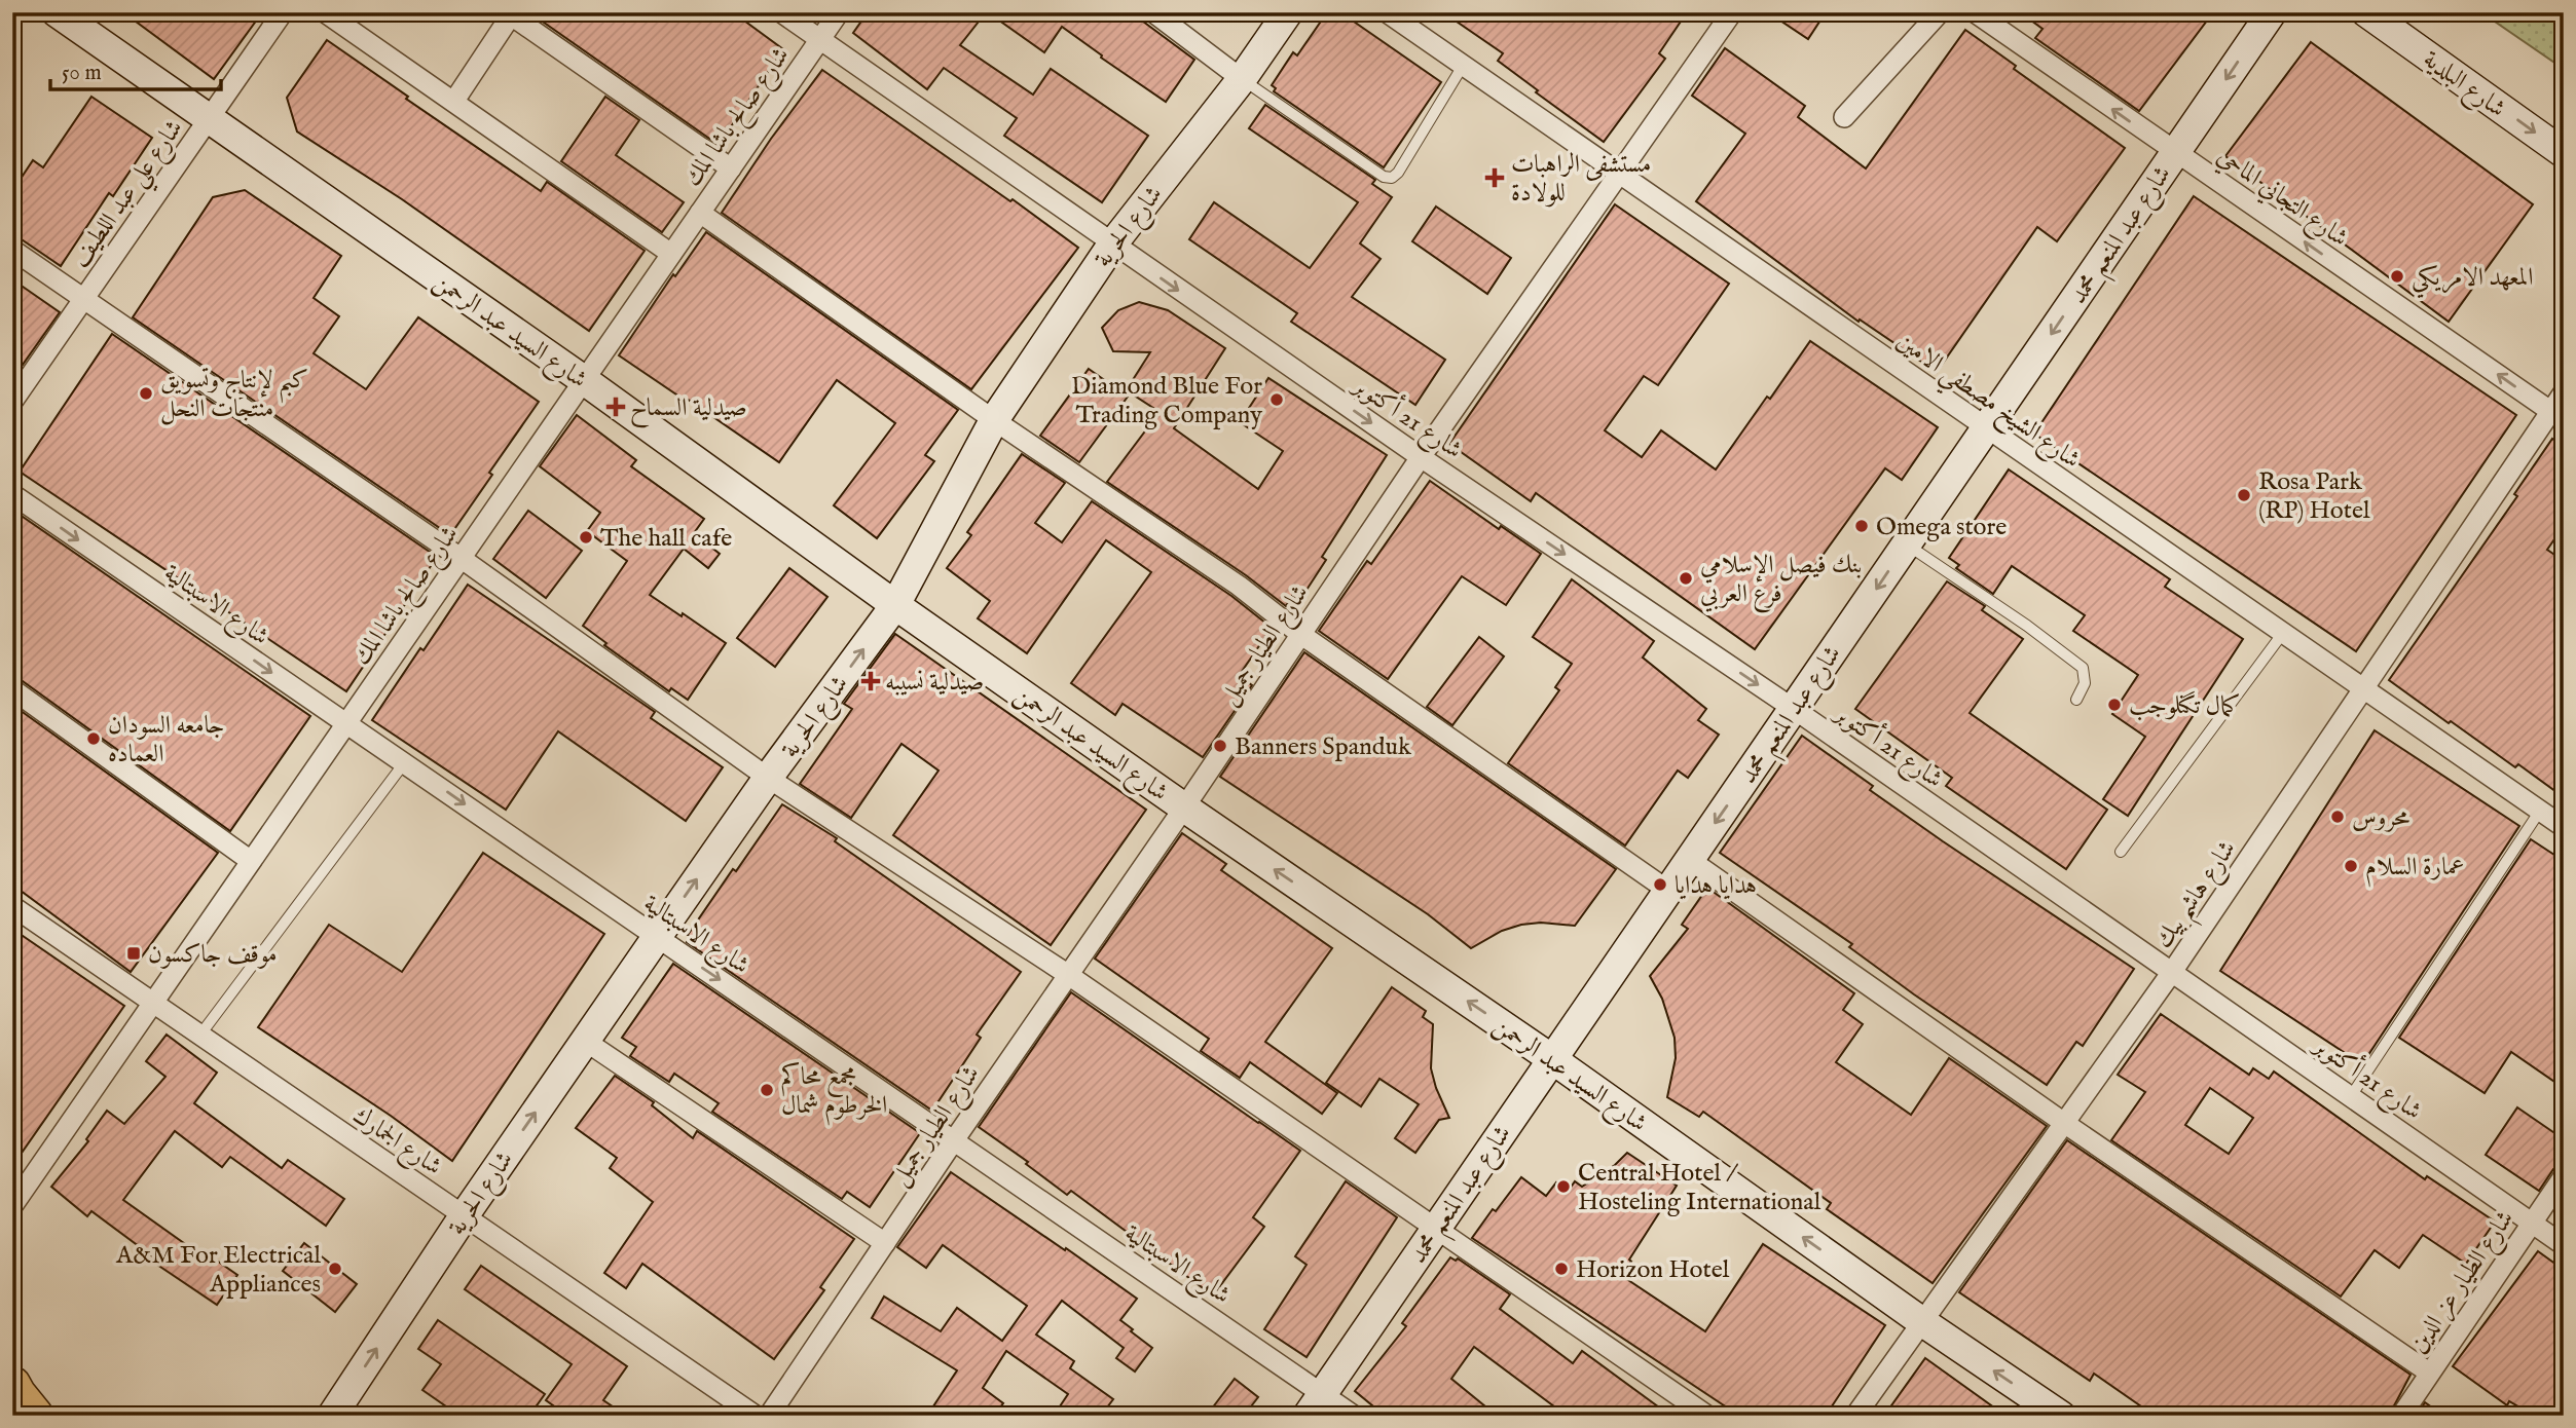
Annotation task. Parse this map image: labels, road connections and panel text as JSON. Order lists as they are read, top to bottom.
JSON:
{
  "streets": {
    "street": [
      "شارع البلدية",
      "شارع صالح باشا المك",
      "شارع علي عبد اللطيف",
      "شارع التجاني الماحي",
      "شارع الحرية",
      "شارع عبد المنعم محمد",
      "شارع السيد عبد الرحمن",
      "شارع الشيخ مصطفي الامين",
      "شارع 21 أكتوبر",
      "شارع الاسبتالية",
      "شارع الطيار جميل",
      "شارع هاشم بيك",
      "شارع الجمارك",
      "شارع الطيار عز الدين"
    ]
  },
  "crossings": [
    ["شارع صالح باشا المك", "شارع السيد عبد الرحمن"],
    ["شارع صالح باشا المك", "شارع 21 أكتوبر"],
    ["شارع صالح باشا المك", "شارع الاسبتالية"],
    ["شارع صالح باشا المك", "شارع الجمارك"],
    ["شارع علي عبد اللطيف", "شارع السيد عبد الرحمن"],
    ["شارع التجاني الماحي", "شارع عبد المنعم محمد"],
    ["شارع التجاني الماحي", "شارع هاشم بيك"],
    ["شارع الحرية", "شارع السيد عبد الرحمن"],
    ["شارع الحرية", "شارع 21 أكتوبر"],
    ["شارع الحرية", "شارع الاسبتالية"],
    ["شارع الحرية", "شارع الجمارك"],
    ["شارع عبد المنعم محمد", "شارع السيد عبد الرحمن"],
    ["شارع عبد المنعم محمد", "شارع الشيخ مصطفي الامين"],
    ["شارع عبد المنعم محمد", "شارع 21 أكتوبر"],
    ["شارع عبد المنعم محمد", "شارع الاسبتالية"],
    ["شارع السيد عبد الرحمن", "شارع الطيار جميل"],
    ["شارع السيد عبد الرحمن", "شارع هاشم بيك"],
    ["شارع الشيخ مصطفي الامين", "شارع الطيار جميل"],
    ["شارع الشيخ مصطفي الامين", "شارع هاشم بيك"],
    ["شارع 21 أكتوبر", "شارع الطيار جميل"],
    ["شارع 21 أكتوبر", "شارع هاشم بيك"],
    ["شارع 21 أكتوبر", "شارع الطيار عز الدين"],
    ["شارع الاسبتالية", "شارع الطيار جميل"]
  ],
  "one_way": [
    "شارع البلدية",
    "شارع التجاني الماحي",
    "شارع الحرية",
    "شارع عبد المنعم محمد",
    "شارع 21 أكتوبر"
  ],
  "places": {
    "health": ["مستشفى الراهبات للولادة", "صيدلية السماح", "صيدلية نسيبه"],
    "other": [
      "المعهد الامريكي",
      "كبم لإنتاج وتسويق منتجات النحل",
      "Diamond Blue For Trading Company",
      "Rosa Park (RP) Hotel",
      "Omega store",
      "The hall cafe",
      "بنك فيصل الإسلامي فرع العربي",
      "كمال تگنلوجب",
      "جامعه السودان العماده",
      "Banners Spanduk",
      "محروس",
      "عمارة السلام",
      "هدايا هدايا",
      "مجمع محاكم الخرطوم شمال",
      "Central Hotel / Hosteling International",
      "A&M For Electrical Appliances",
      "Horizon Hotel"
    ],
    "transit": ["موقف جاكسون"]
  },
  "scale_bar": "50 m"
}
